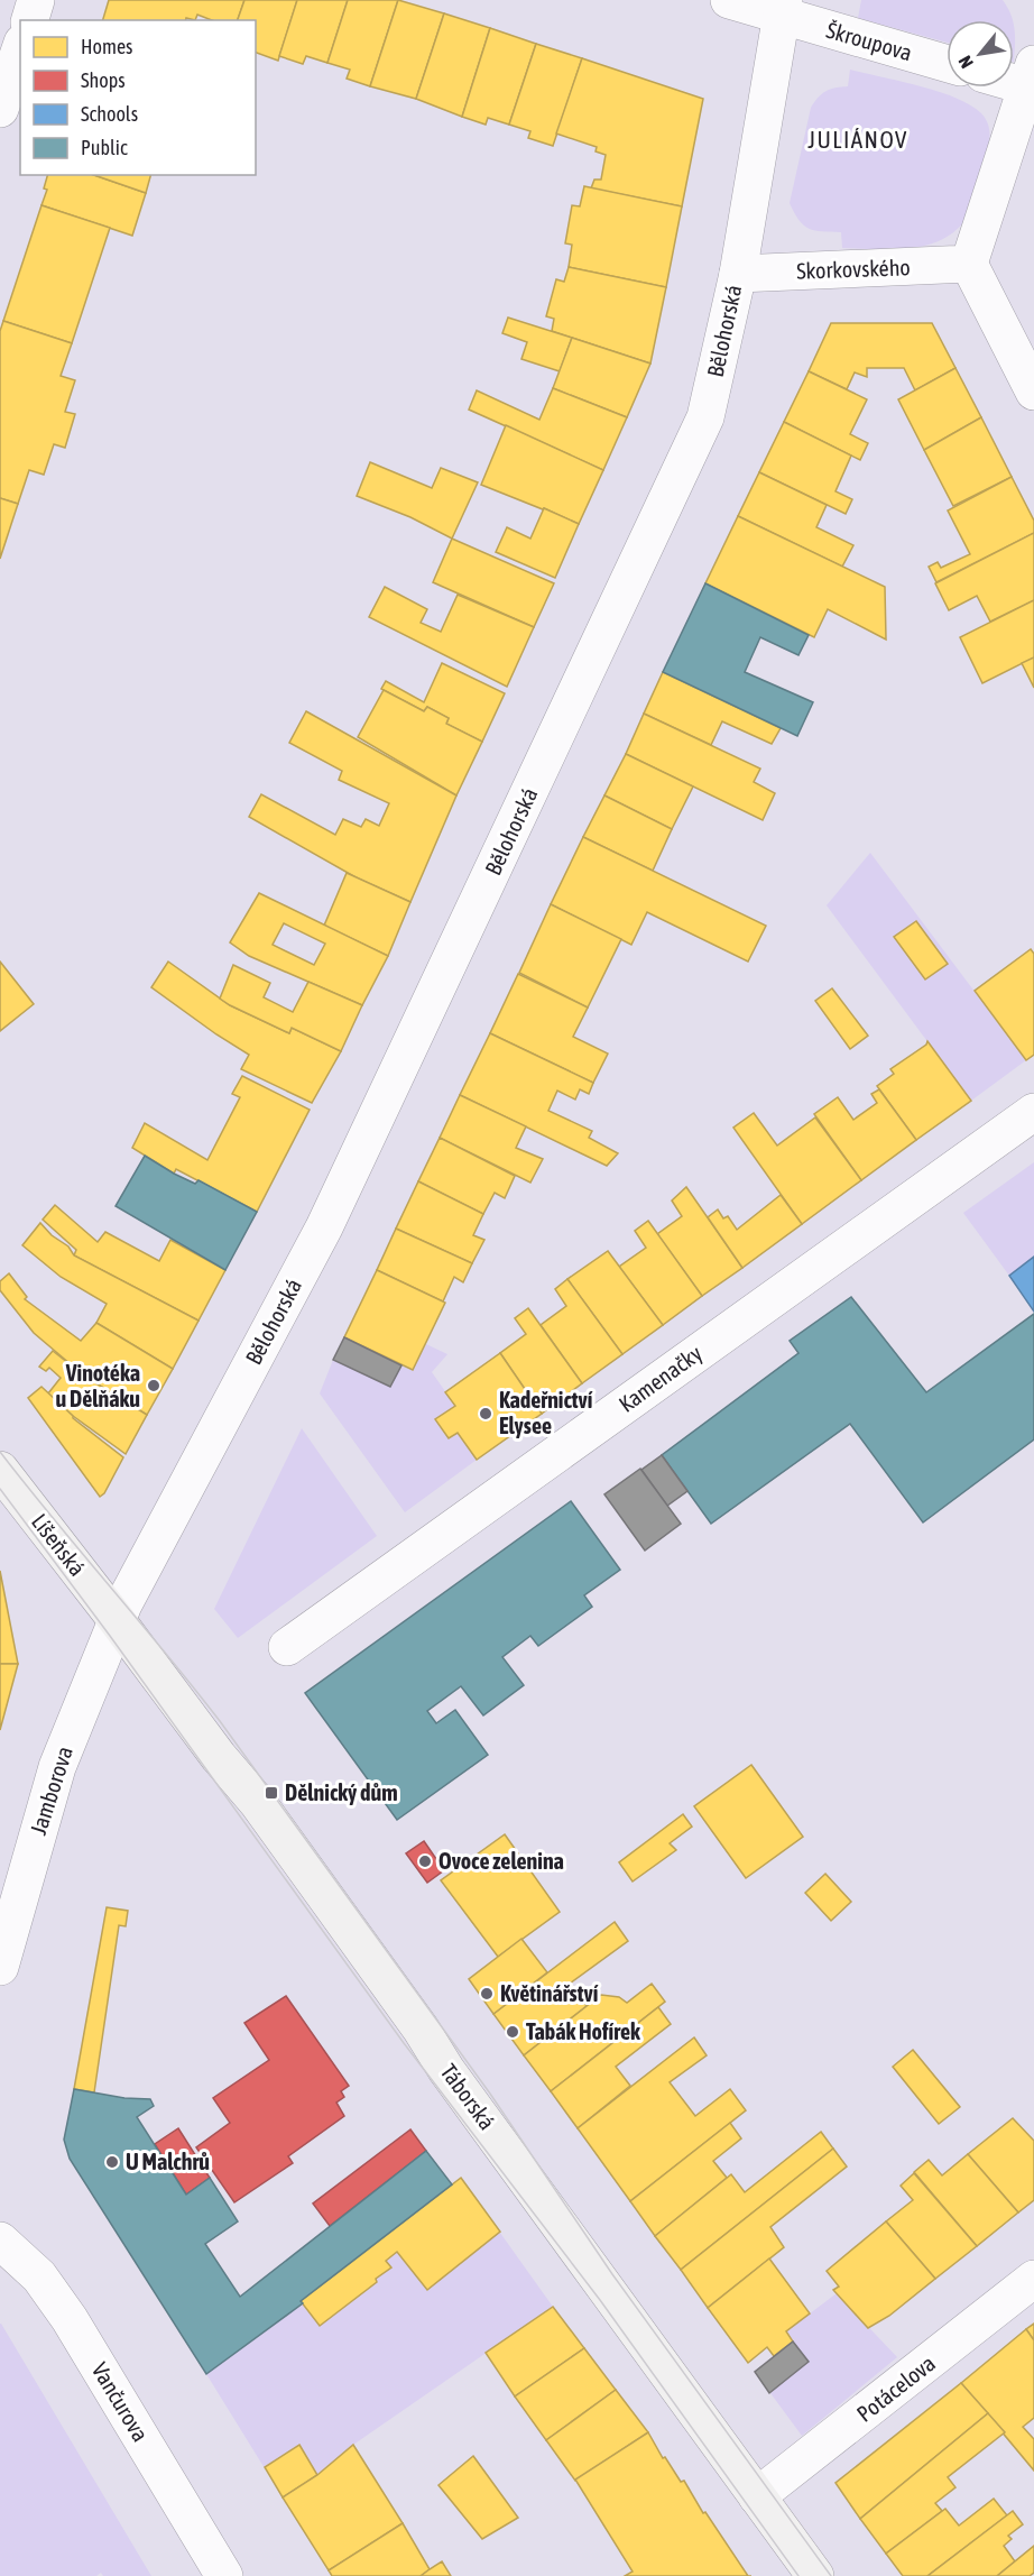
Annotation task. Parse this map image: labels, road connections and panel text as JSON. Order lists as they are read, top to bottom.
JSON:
{
  "streets": {
    "street": [
      "Škroupova",
      "Skorkovského",
      "Bělohorská",
      "Kamenačky",
      "Líšeňská",
      "Jamborova",
      "Táborská",
      "Potácelova",
      "Vančurova"
    ]
  },
  "crossings": [
    ["Škroupova", "Bělohorská"],
    ["Skorkovského", "Bělohorská"],
    ["Bělohorská", "Líšeňská"],
    ["Bělohorská", "Jamborova"],
    ["Bělohorská", "Táborská"],
    ["Líšeňská", "Jamborova"],
    ["Líšeňská", "Táborská"],
    ["Jamborova", "Táborská"],
    ["Táborská", "Potácelova"]
  ],
  "districts": ["JULIÁNOV"],
  "places": {
    "other": [
      "Vinotéka u Dělňáku",
      "Kadeřnictví Elysee",
      "Ovoce zelenina",
      "Květinářství",
      "Tabák Hofírek",
      "U Malchrů"
    ],
    "transit": ["Dělnický dům"]
  },
  "legend": [
    "Homes",
    "Shops",
    "Schools",
    "Public"
  ],
  "north": "bottom left"
}
